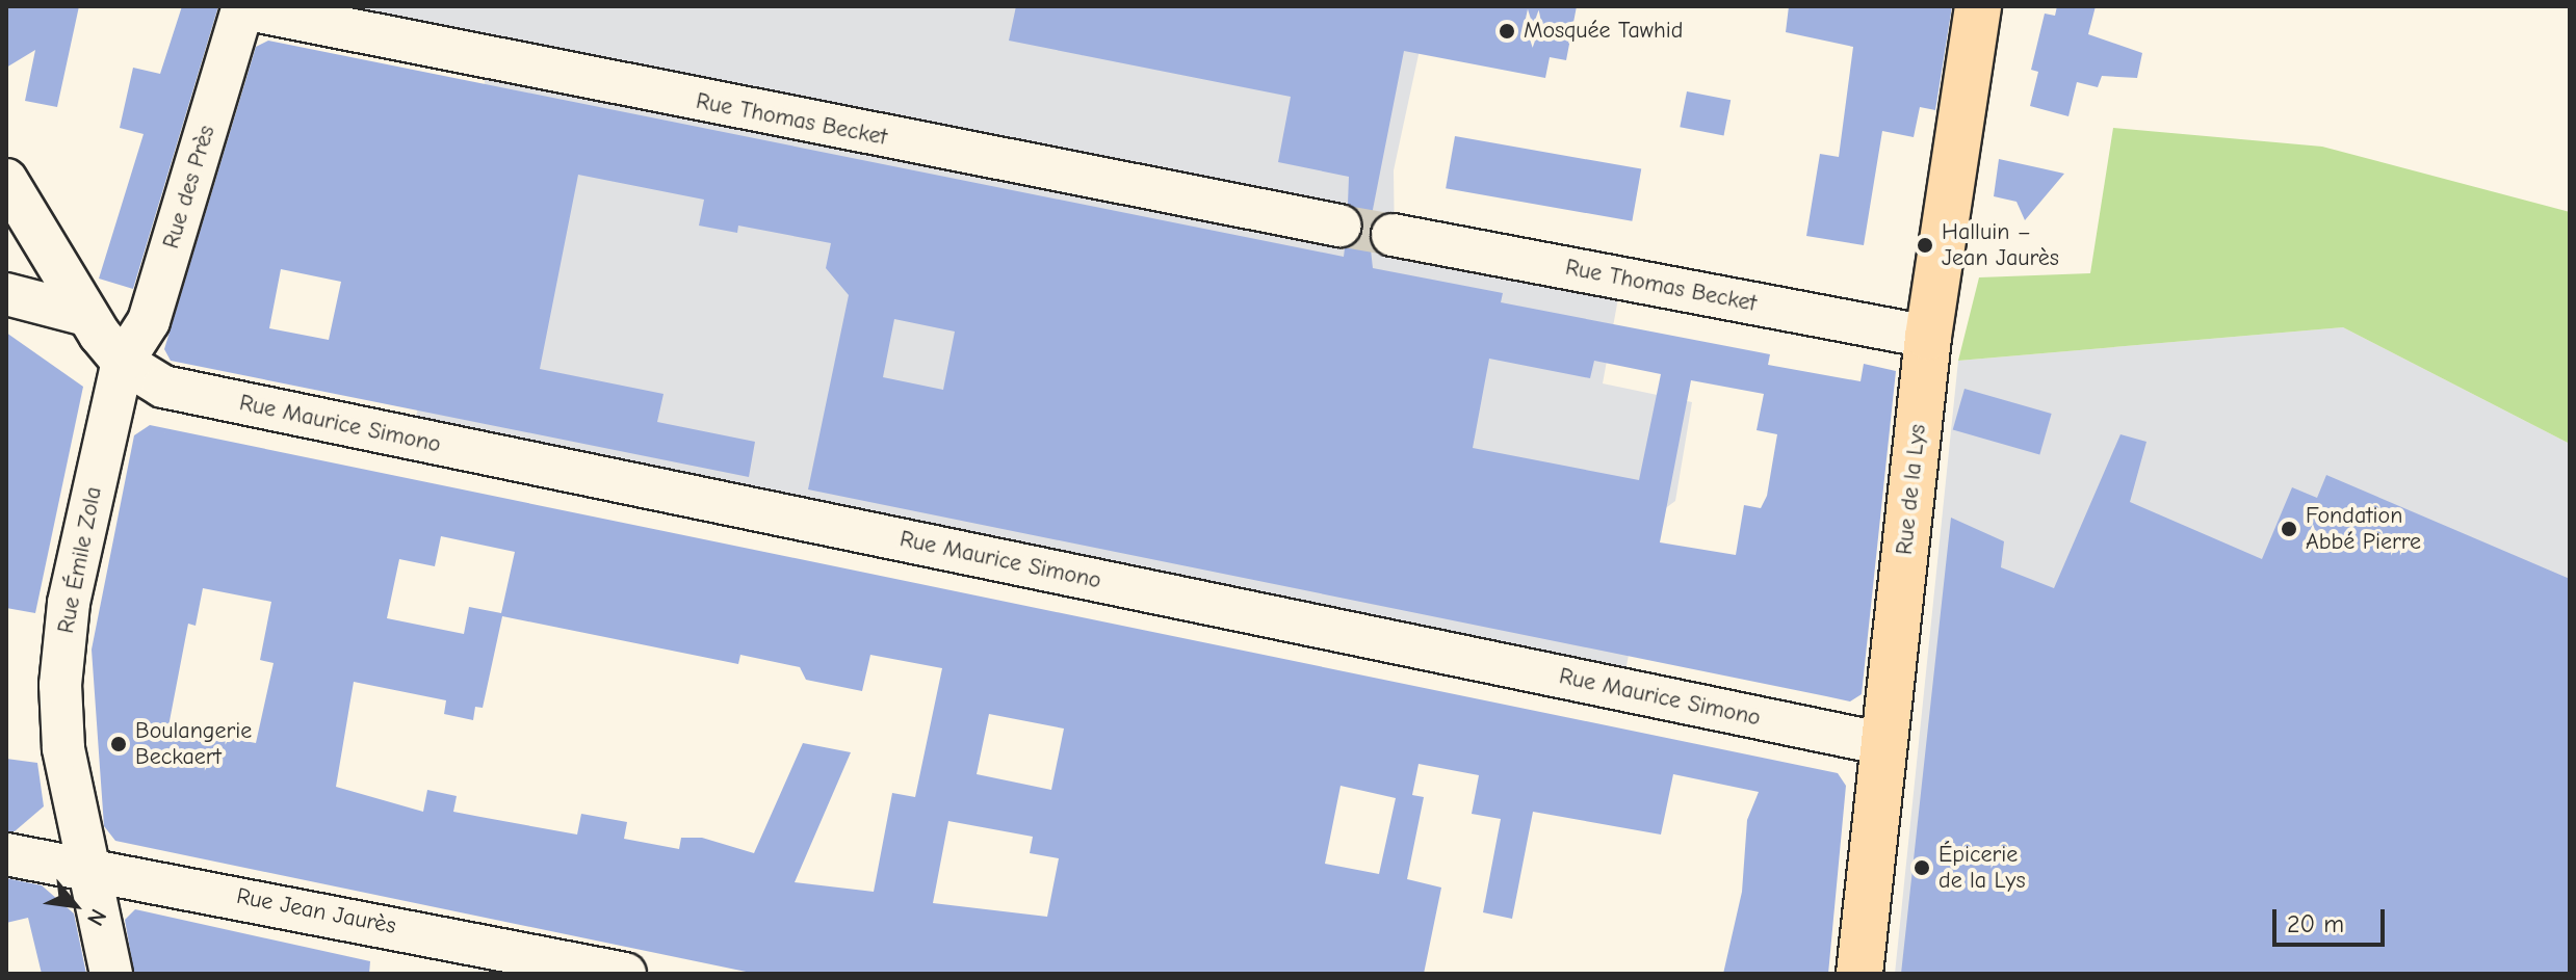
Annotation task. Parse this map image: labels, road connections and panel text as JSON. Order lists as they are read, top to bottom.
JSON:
{
  "streets": {
    "main road": ["Rue de la Lys"],
    "street": [
      "Rue Thomas Becket",
      "Rue des Près",
      "Rue Maurice Simono",
      "Rue Émile Zola",
      "Rue Jean Jaurès"
    ]
  },
  "crossings": [
    ["Rue Thomas Becket", "Rue des Près"],
    ["Rue Thomas Becket", "Rue de la Lys"],
    ["Rue des Près", "Rue Maurice Simono"],
    ["Rue des Près", "Rue Émile Zola"],
    ["Rue Maurice Simono", "Rue de la Lys"],
    ["Rue Maurice Simono", "Rue Émile Zola"],
    ["Rue Émile Zola", "Rue Jean Jaurès"]
  ],
  "places": [
    "Mosquée Tawhid",
    "Halluin – Jean Jaurès",
    "Fondation Abbé Pierre",
    "Boulangerie Beckaert",
    "Épicerie de la Lys"
  ],
  "scale_bar": "20 m",
  "north": "bottom right"
}
